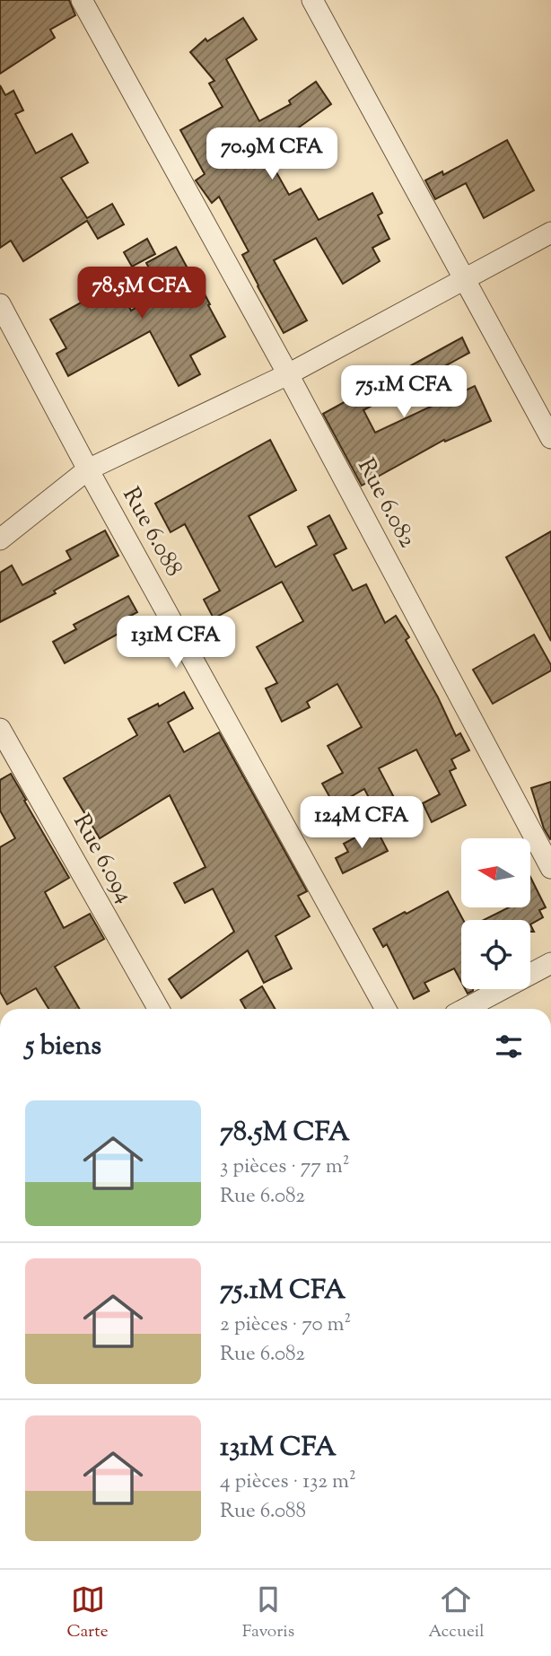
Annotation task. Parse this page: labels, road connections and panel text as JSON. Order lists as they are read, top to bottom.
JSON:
{
  "streets": {
    "street": ["Rue 6.082", "Rue 6.088", "Rue 6.094"]
  },
  "north": "left",
  "page": {
    "price": [
      "70.9M CFA",
      "78.5M CFA",
      "75.1M CFA",
      "131M CFA",
      "124M CFA"
    ],
    "heading": "5 biens",
    "list": [
      {
        "name": "78.5M CFA",
        "note": "3 pièces · 77 m² · Rue 6.082"
      },
      {
        "name": "75.1M CFA",
        "note": "2 pièces · 70 m² · Rue 6.082"
      },
      {
        "name": "131M CFA",
        "note": "4 pièces · 132 m² · Rue 6.088"
      }
    ],
    "tabs": ["Carte", "Favoris", "Accueil"]
  }
}
